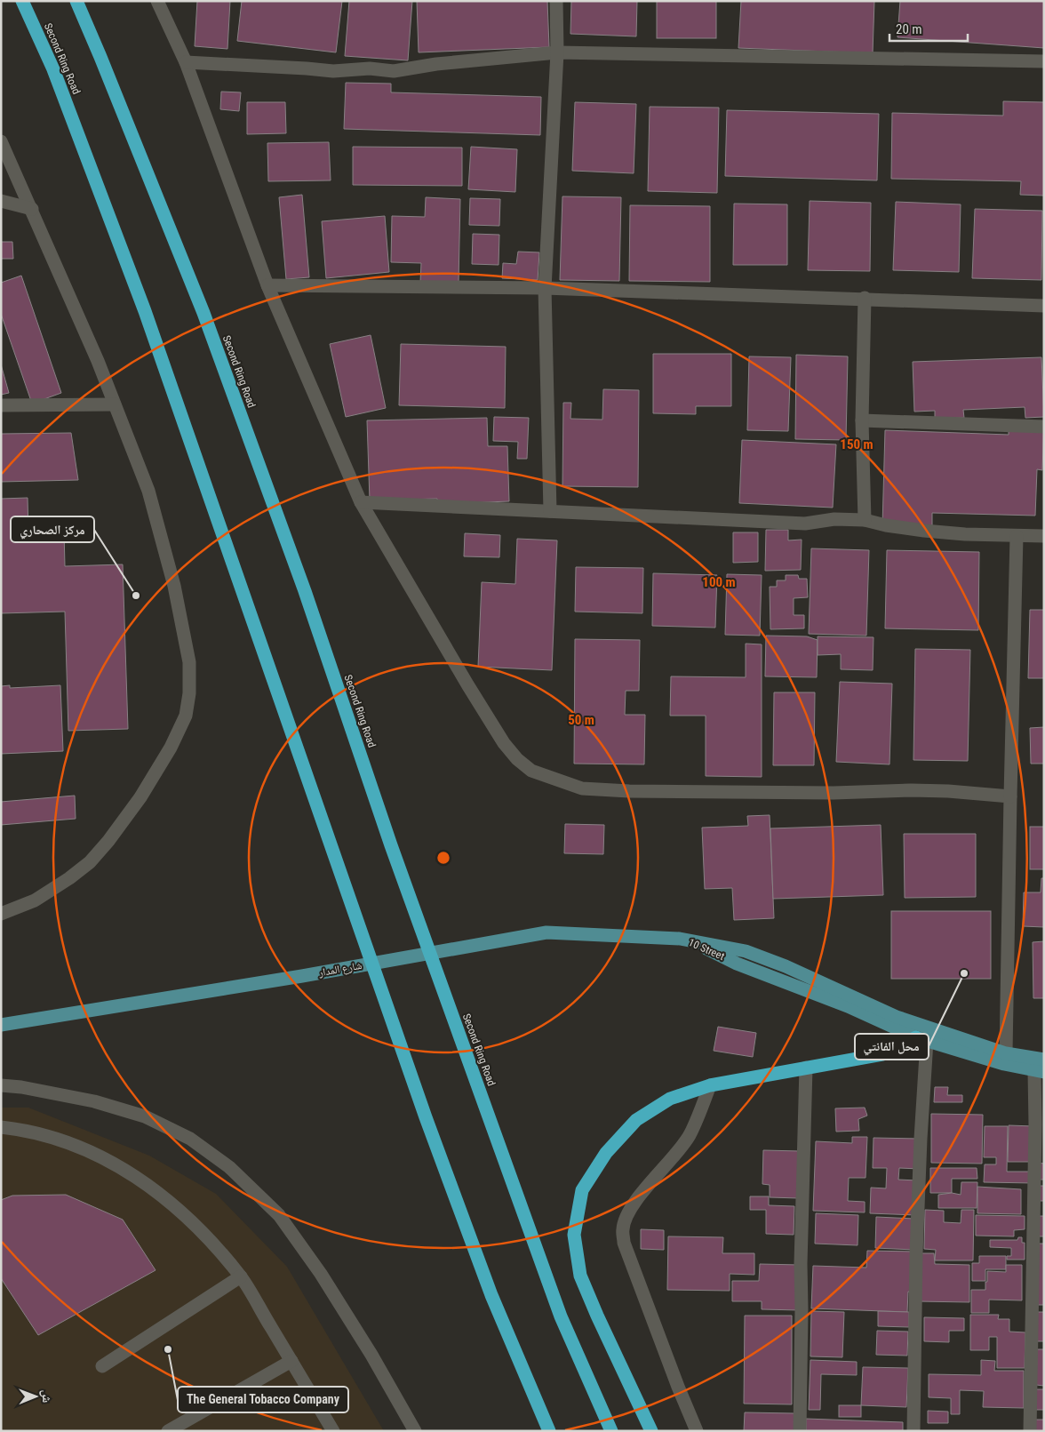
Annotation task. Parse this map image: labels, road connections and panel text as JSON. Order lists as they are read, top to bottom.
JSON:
{
  "streets": {
    "highway": ["Second Ring Road"],
    "main road": ["10 Street", "شارع المدار"]
  },
  "crossings": [
    ["10 Street", "شارع المدار"]
  ],
  "places": ["مركز الصحاري", "محل الفانتي", "The General Tobacco Company"],
  "scale_bar": "20 m",
  "north": "right",
  "rings": ["150 m", "100 m", "50 m"]
}
